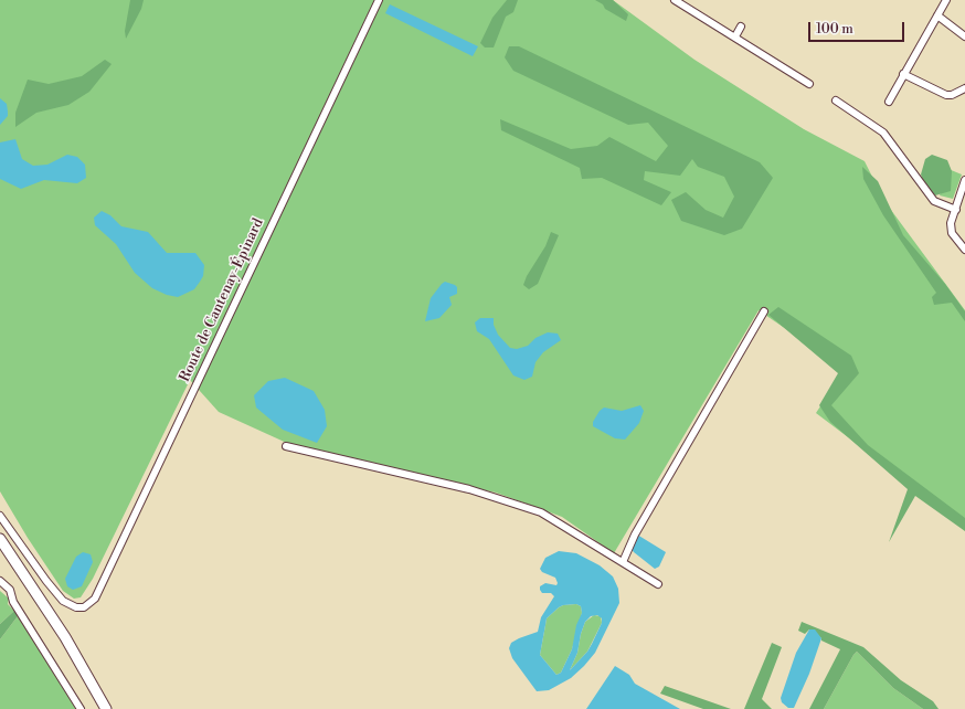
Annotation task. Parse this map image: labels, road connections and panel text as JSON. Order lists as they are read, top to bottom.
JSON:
{
  "streets": {
    "street": ["Route de Cantenay-Épinard"]
  },
  "scale_bar": "100 m"
}
